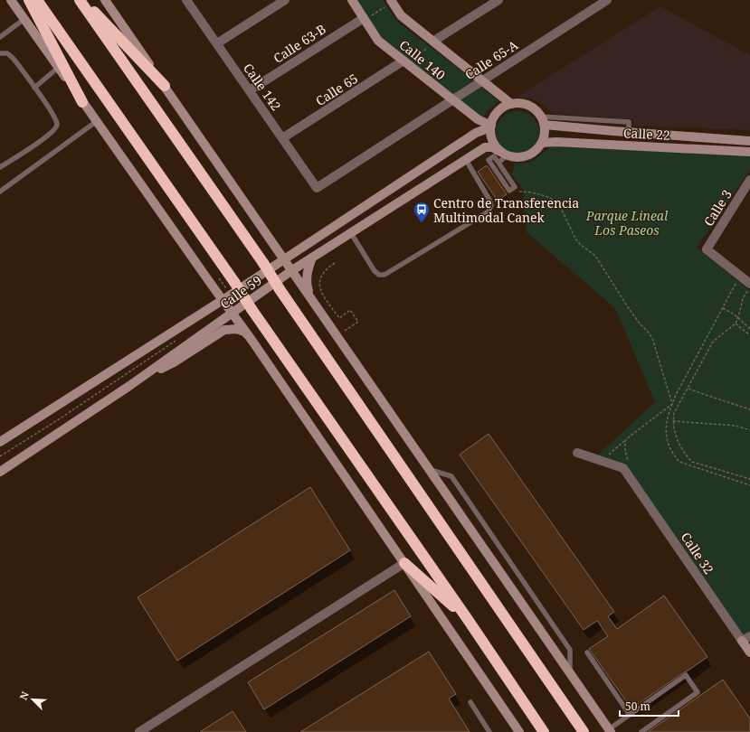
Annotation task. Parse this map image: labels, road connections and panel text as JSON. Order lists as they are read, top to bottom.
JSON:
{
  "streets": {
    "main road": [
      "Calle 140",
      "Calle 22",
      "Calle 59",
      "Calle 32"
    ],
    "street": [
      "Calle 63-B",
      "Calle 65-A",
      "Calle 142",
      "Calle 65",
      "Calle 3"
    ]
  },
  "crossings": [
    ["Calle 63-B", "Calle 140"],
    ["Calle 63-B", "Calle 142"],
    ["Calle 140", "Calle 65-A"],
    ["Calle 140", "Calle 65"],
    ["Calle 140", "Calle 22"],
    ["Calle 140", "Calle 59"],
    ["Calle 65-A", "Calle 142"],
    ["Calle 142", "Calle 65"],
    ["Calle 22", "Calle 59"]
  ],
  "parks": ["Parque Lineal Los Paseos"],
  "places": {
    "bus stop": ["Centro de Transferencia Multimodal Canek"]
  },
  "scale_bar": "50 m",
  "north": "top left"
}
